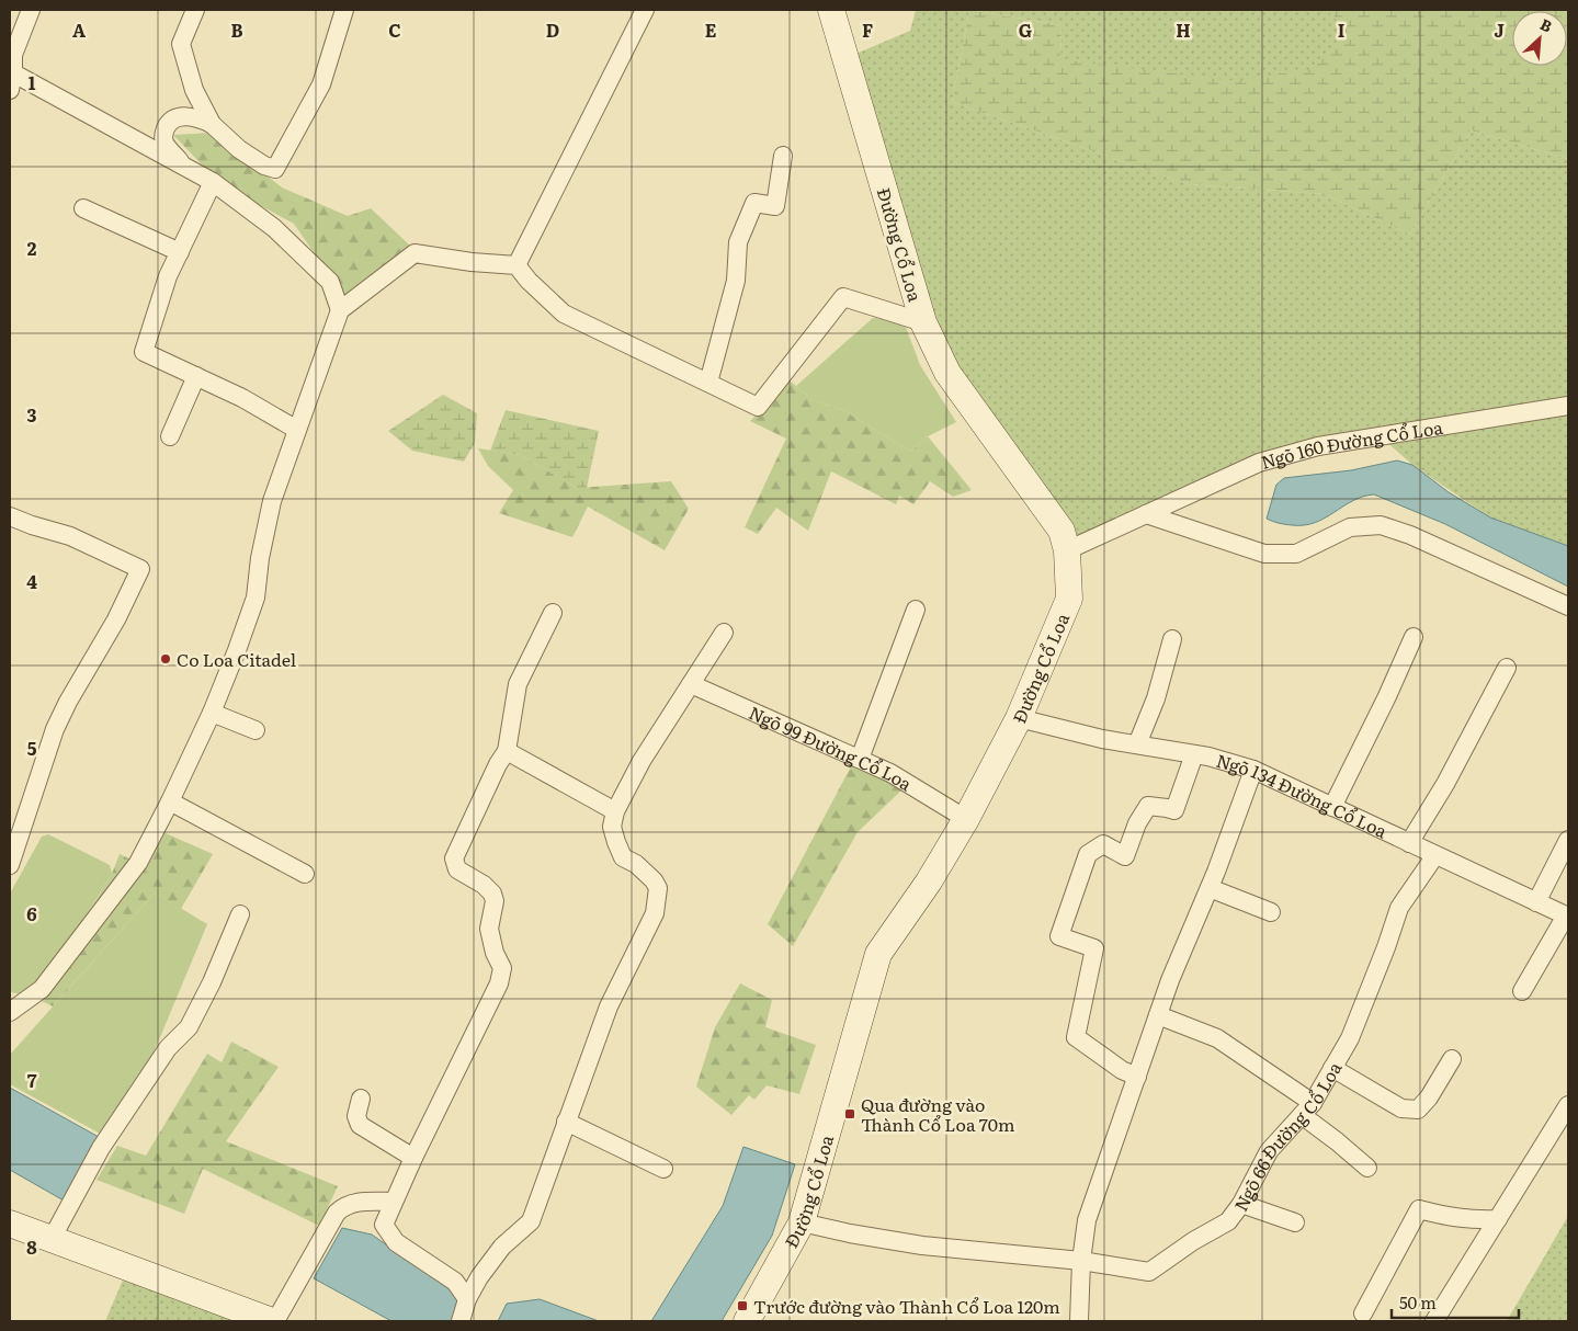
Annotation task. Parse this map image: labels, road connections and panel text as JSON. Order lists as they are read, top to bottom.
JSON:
{
  "streets": {
    "street": [
      "Đường Cổ Loa",
      "Ngõ 160 Đường Cổ Loa",
      "Ngõ 99 Đường Cổ Loa",
      "Ngõ 134 Đường Cổ Loa",
      "Ngõ 66 Đường Cổ Loa"
    ]
  },
  "crossings": [
    ["Đường Cổ Loa", "Ngõ 160 Đường Cổ Loa"],
    ["Đường Cổ Loa", "Ngõ 99 Đường Cổ Loa"],
    ["Đường Cổ Loa", "Ngõ 134 Đường Cổ Loa"],
    ["Đường Cổ Loa", "Ngõ 66 Đường Cổ Loa"],
    ["Ngõ 134 Đường Cổ Loa", "Ngõ 66 Đường Cổ Loa"]
  ],
  "places": {
    "other": ["Co Loa Citadel"],
    "transit": ["Qua đường vào Thành Cổ Loa 70m", "Trước đường vào Thành Cổ Loa 120m"]
  },
  "scale_bar": "50 m",
  "north": "top right",
  "grid": {
    "columns": [
      "A",
      "B",
      "C",
      "D",
      "E",
      "F",
      "G",
      "H",
      "I",
      "J"
    ],
    "rows": [
      "1",
      "2",
      "3",
      "4",
      "5",
      "6",
      "7",
      "8"
    ]
  }
}
